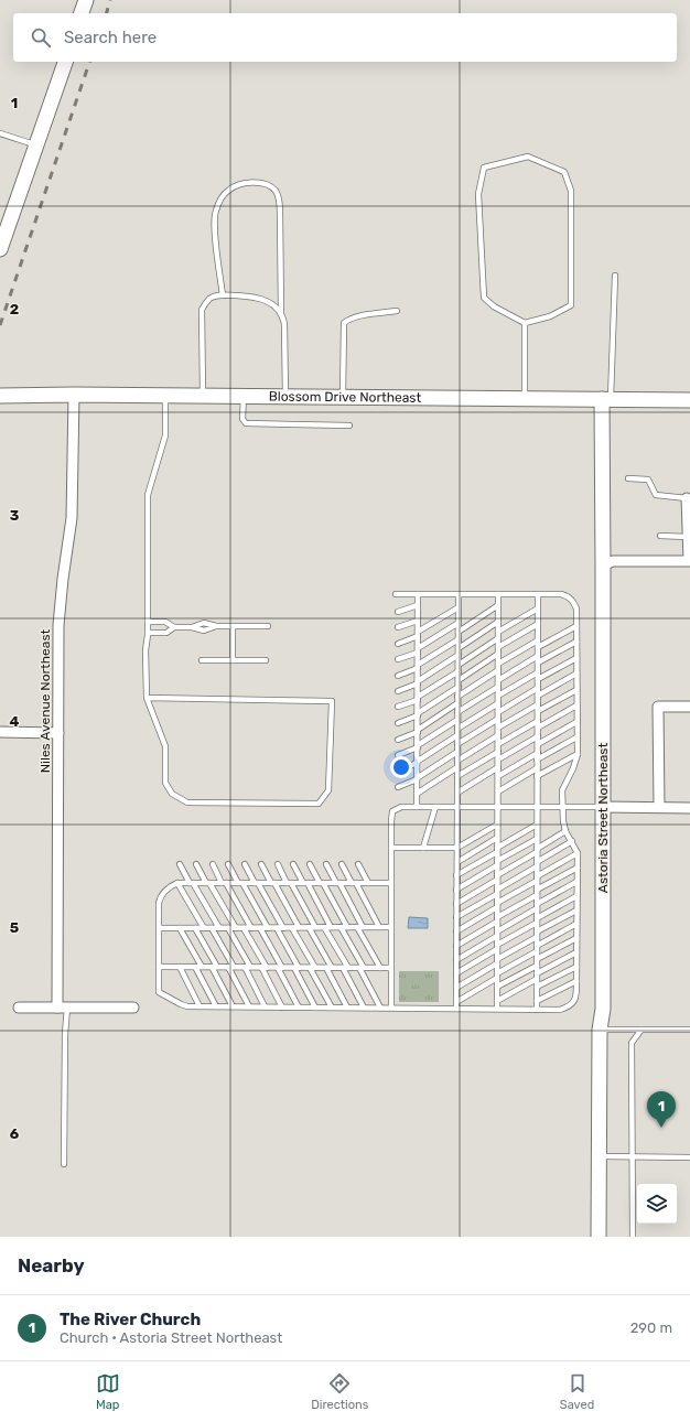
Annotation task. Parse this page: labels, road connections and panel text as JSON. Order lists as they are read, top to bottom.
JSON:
{
  "streets": {
    "street": ["Blossom Drive Northeast", "Niles Avenue Northeast", "Astoria Street Northeast"]
  },
  "crossings": [
    ["Blossom Drive Northeast", "Niles Avenue Northeast"],
    ["Blossom Drive Northeast", "Astoria Street Northeast"]
  ],
  "page": {
    "search": "Search here",
    "pins": "1",
    "heading": "Nearby",
    "list": [
      {
        "mark": "1",
        "name": "The River Church",
        "note": "Church · Astoria Street Northeast",
        "value": "290 m"
      }
    ],
    "nav": ["Map", "Directions", "Saved"]
  },
  "grid": {
    "rows": [
      "1",
      "2",
      "3",
      "4",
      "5",
      "6"
    ]
  }
}
